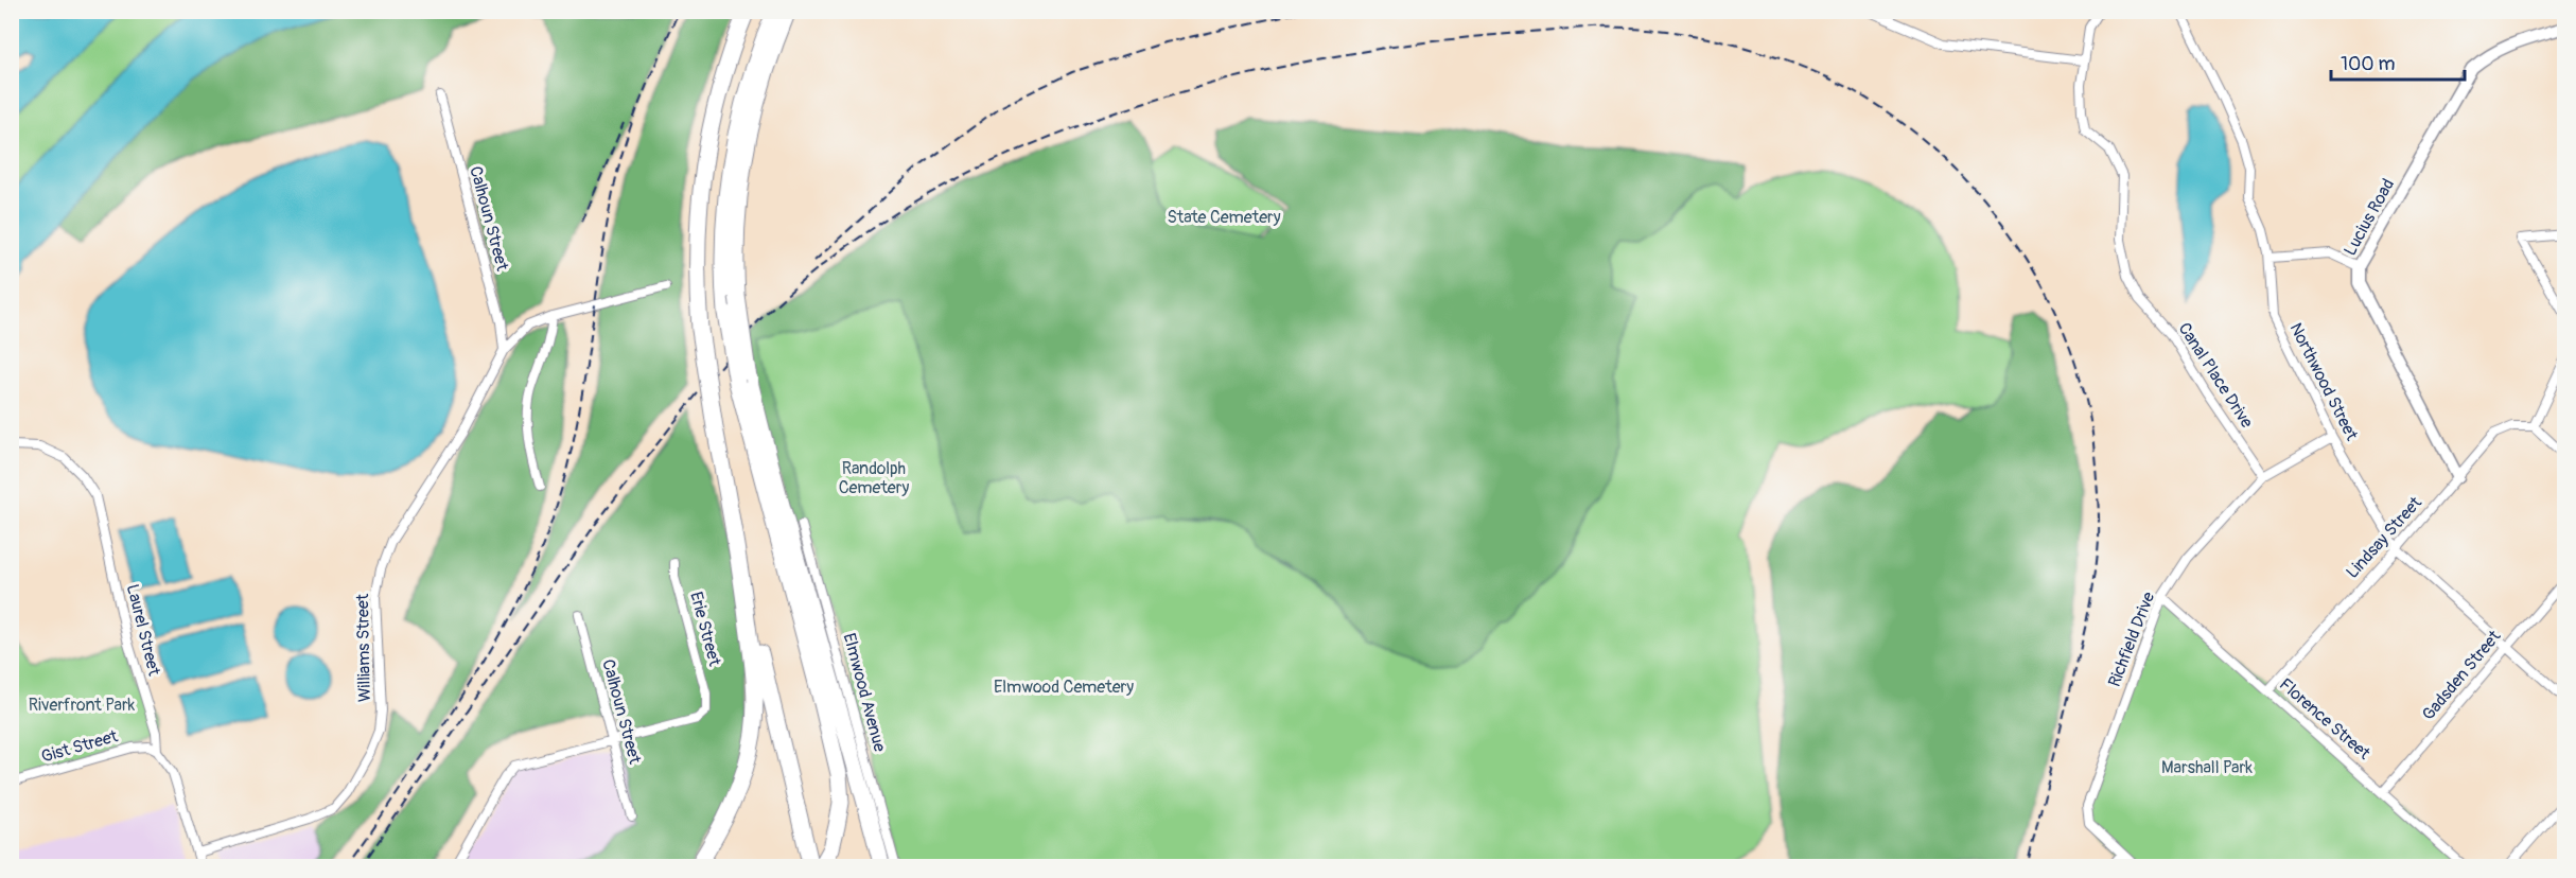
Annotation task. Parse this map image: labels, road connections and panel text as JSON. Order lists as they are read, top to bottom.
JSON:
{
  "streets": {
    "street": [
      "Lucius Road",
      "Calhoun Street",
      "Canal Place Drive",
      "Northwood Street",
      "Lindsay Street",
      "Erie Street",
      "Laurel Street",
      "Richfield Drive",
      "Williams Street",
      "Gadsden Street",
      "Elmwood Avenue",
      "Florence Street",
      "Gist Street"
    ]
  },
  "crossings": [
    ["Lucius Road", "Lindsay Street"],
    ["Calhoun Street", "Erie Street"],
    ["Calhoun Street", "Williams Street"],
    ["Canal Place Drive", "Richfield Drive"],
    ["Northwood Street", "Lindsay Street"],
    ["Northwood Street", "Richfield Drive"],
    ["Northwood Street", "Gadsden Street"],
    ["Lindsay Street", "Florence Street"],
    ["Laurel Street", "Williams Street"],
    ["Laurel Street", "Gist Street"],
    ["Richfield Drive", "Florence Street"],
    ["Gadsden Street", "Florence Street"]
  ],
  "parks": [
    "State Cemetery",
    "Randolph Cemetery",
    "Elmwood Cemetery",
    "Riverfront Park",
    "Marshall Park"
  ],
  "scale_bar": "100 m"
}
